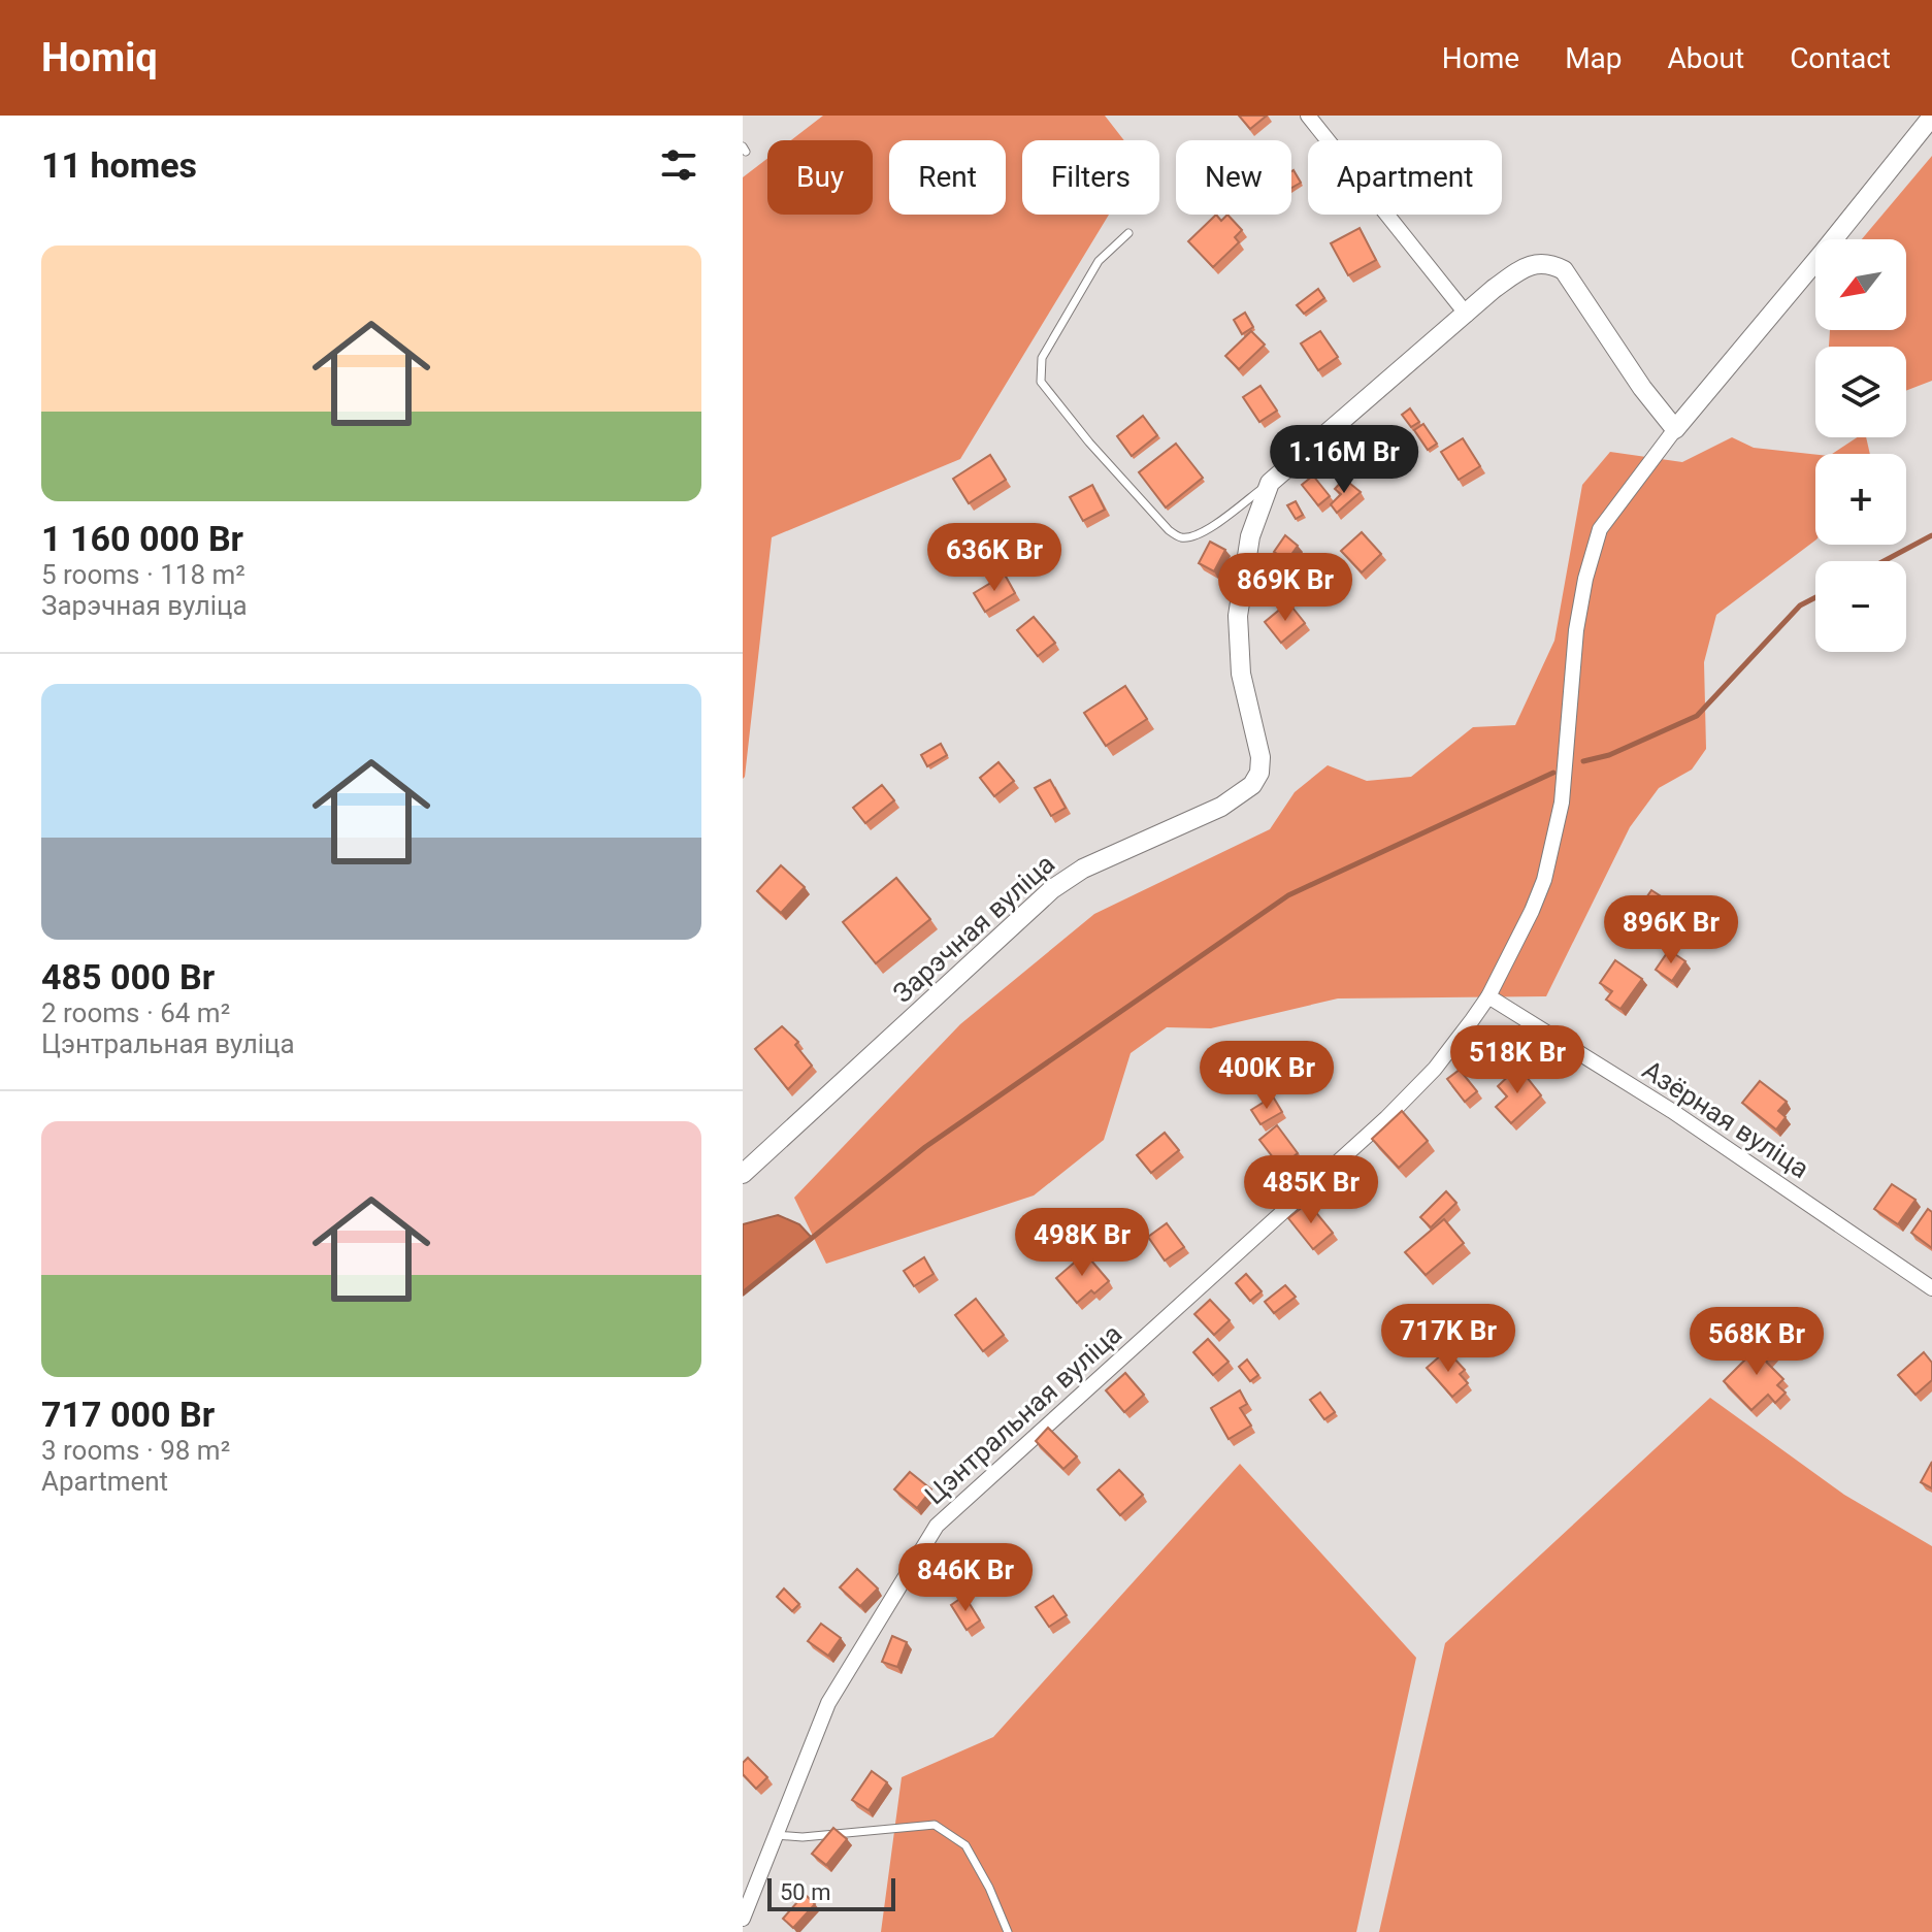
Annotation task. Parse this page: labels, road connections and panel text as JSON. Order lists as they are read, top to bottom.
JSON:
{
  "streets": {
    "street": ["Зарэчная вуліца", "Азёрная вуліца", "Цэнтральная вуліца"]
  },
  "crossings": [
    ["Зарэчная вуліца", "Цэнтральная вуліца"],
    ["Азёрная вуліца", "Цэнтральная вуліца"]
  ],
  "scale_bar": "50 m",
  "north": "bottom left",
  "page": {
    "header": "Homiq",
    "nav": [
      "Home",
      "Map",
      "About",
      "Contact"
    ],
    "heading": "11 homes",
    "chip": [
      "Buy",
      "Rent",
      "Filters",
      "New",
      "Apartment"
    ],
    "list": [
      {
        "name": "1 160 000 Br",
        "note": "5 rooms · 118 m² · Зарэчная вуліца"
      },
      {
        "name": "485 000 Br",
        "note": "2 rooms · 64 m² · Цэнтральная вуліца"
      },
      {
        "name": "717 000 Br",
        "note": "3 rooms · 98 m² · Apartment"
      }
    ],
    "map_buttons": ["+", "−"],
    "price": [
      "1.16M Br",
      "636K Br",
      "869K Br",
      "896K Br",
      "518K Br",
      "400K Br",
      "485K Br",
      "498K Br",
      "717K Br",
      "568K Br",
      "846K Br"
    ],
    "scale": "50 m"
  }
}
